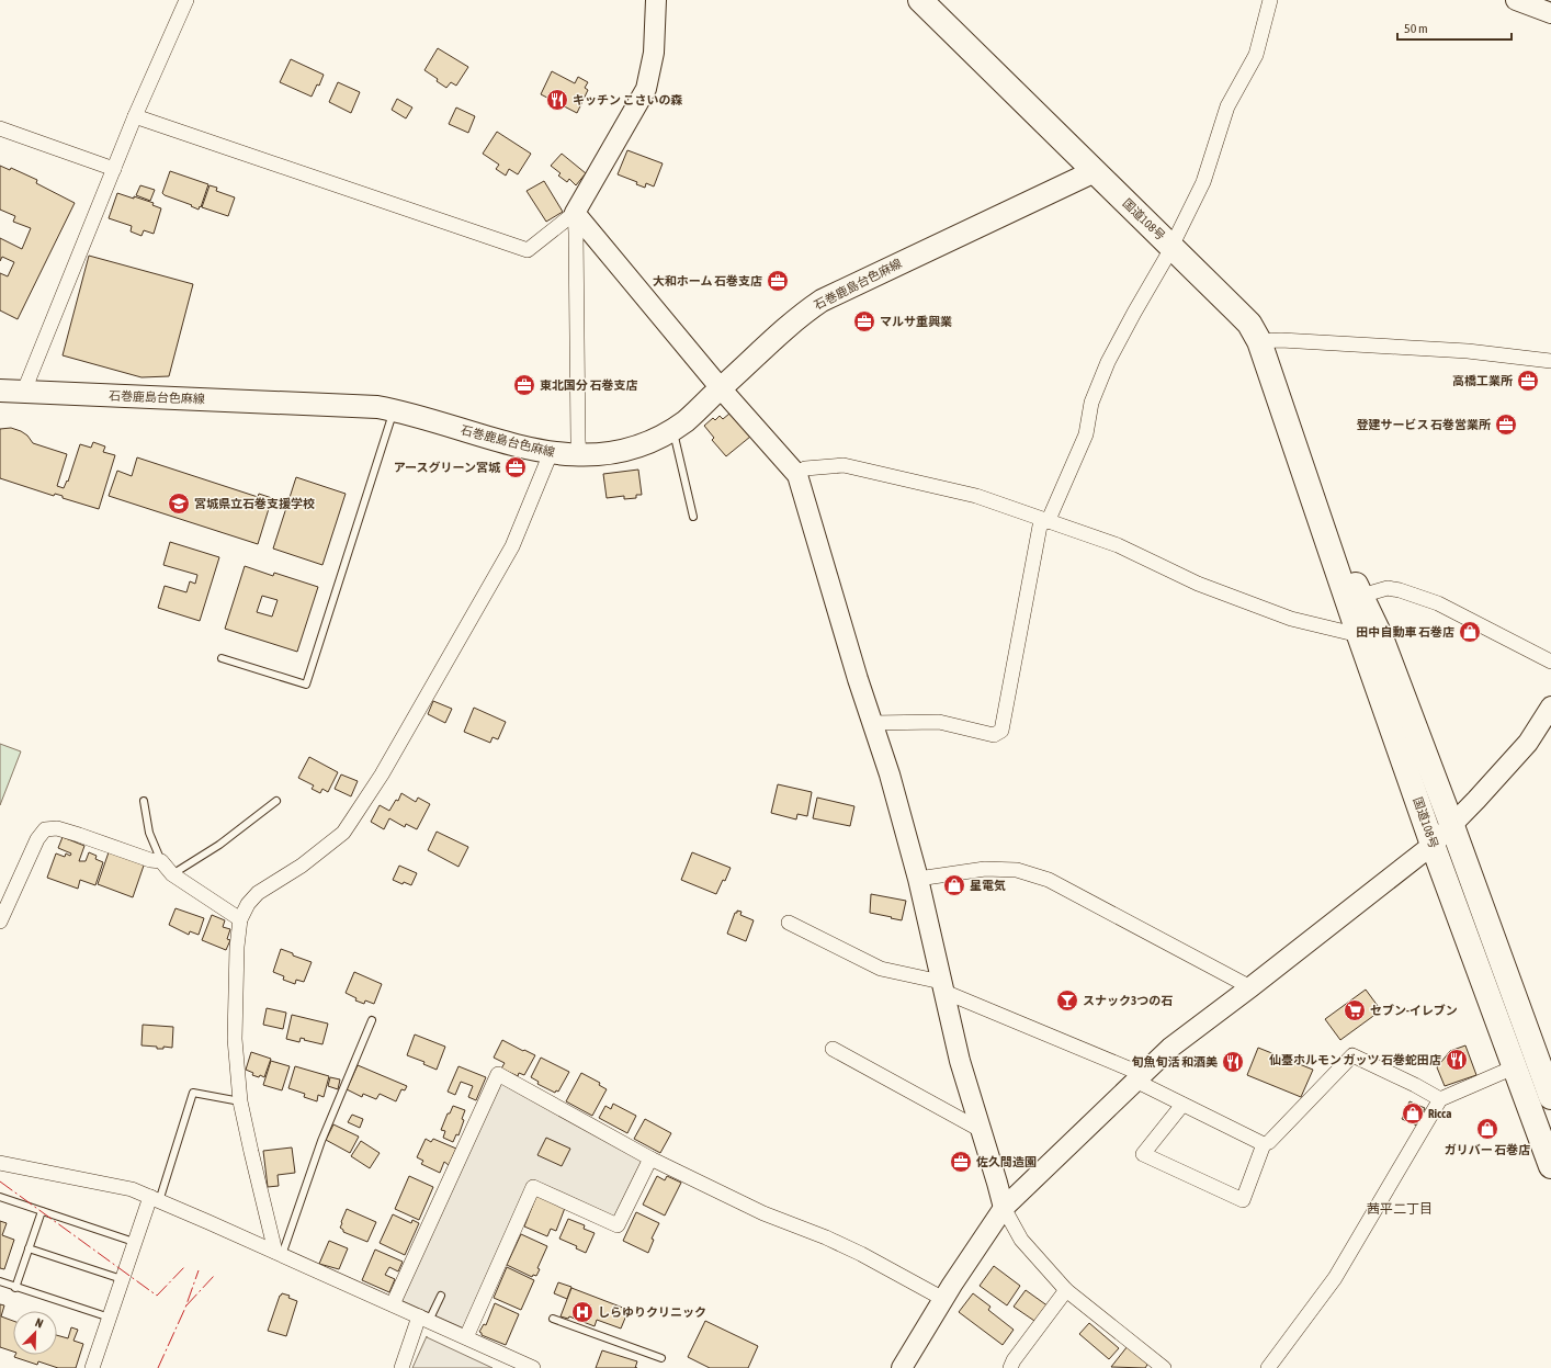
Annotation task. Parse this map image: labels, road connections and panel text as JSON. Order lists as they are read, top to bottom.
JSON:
{
  "streets": {
    "highway": ["国道108号"],
    "main road": ["石巻鹿島台色麻線"]
  },
  "crossings": [
    ["国道108号", "石巻鹿島台色麻線"]
  ],
  "districts": ["茜平二丁目"],
  "places": {
    "restaurant": ["キッチン こさいの森", "仙臺ホルモン ガッツ 石巻蛇田店", "旬魚旬活 和酒美"],
    "office": [
      "大和ホーム 石巻支店",
      "マルサ重興業",
      "高橋工業所",
      "東北国分 石巻支店",
      "登建サービス 石巻営業所",
      "アースグリーン宮城",
      "佐久間造園"
    ],
    "school or university": ["宮城県立石巻支援学校"],
    "shop": [
      "田中自動車 石巻店",
      "星電気",
      "Ricca",
      "ガリバー 石巻店"
    ],
    "bar": ["スナック3つの石"],
    "supermarket": ["セブン-イレブン"],
    "hospital": ["しらゆりクリニック"]
  },
  "scale_bar": "50 m",
  "north": "top right"
}
